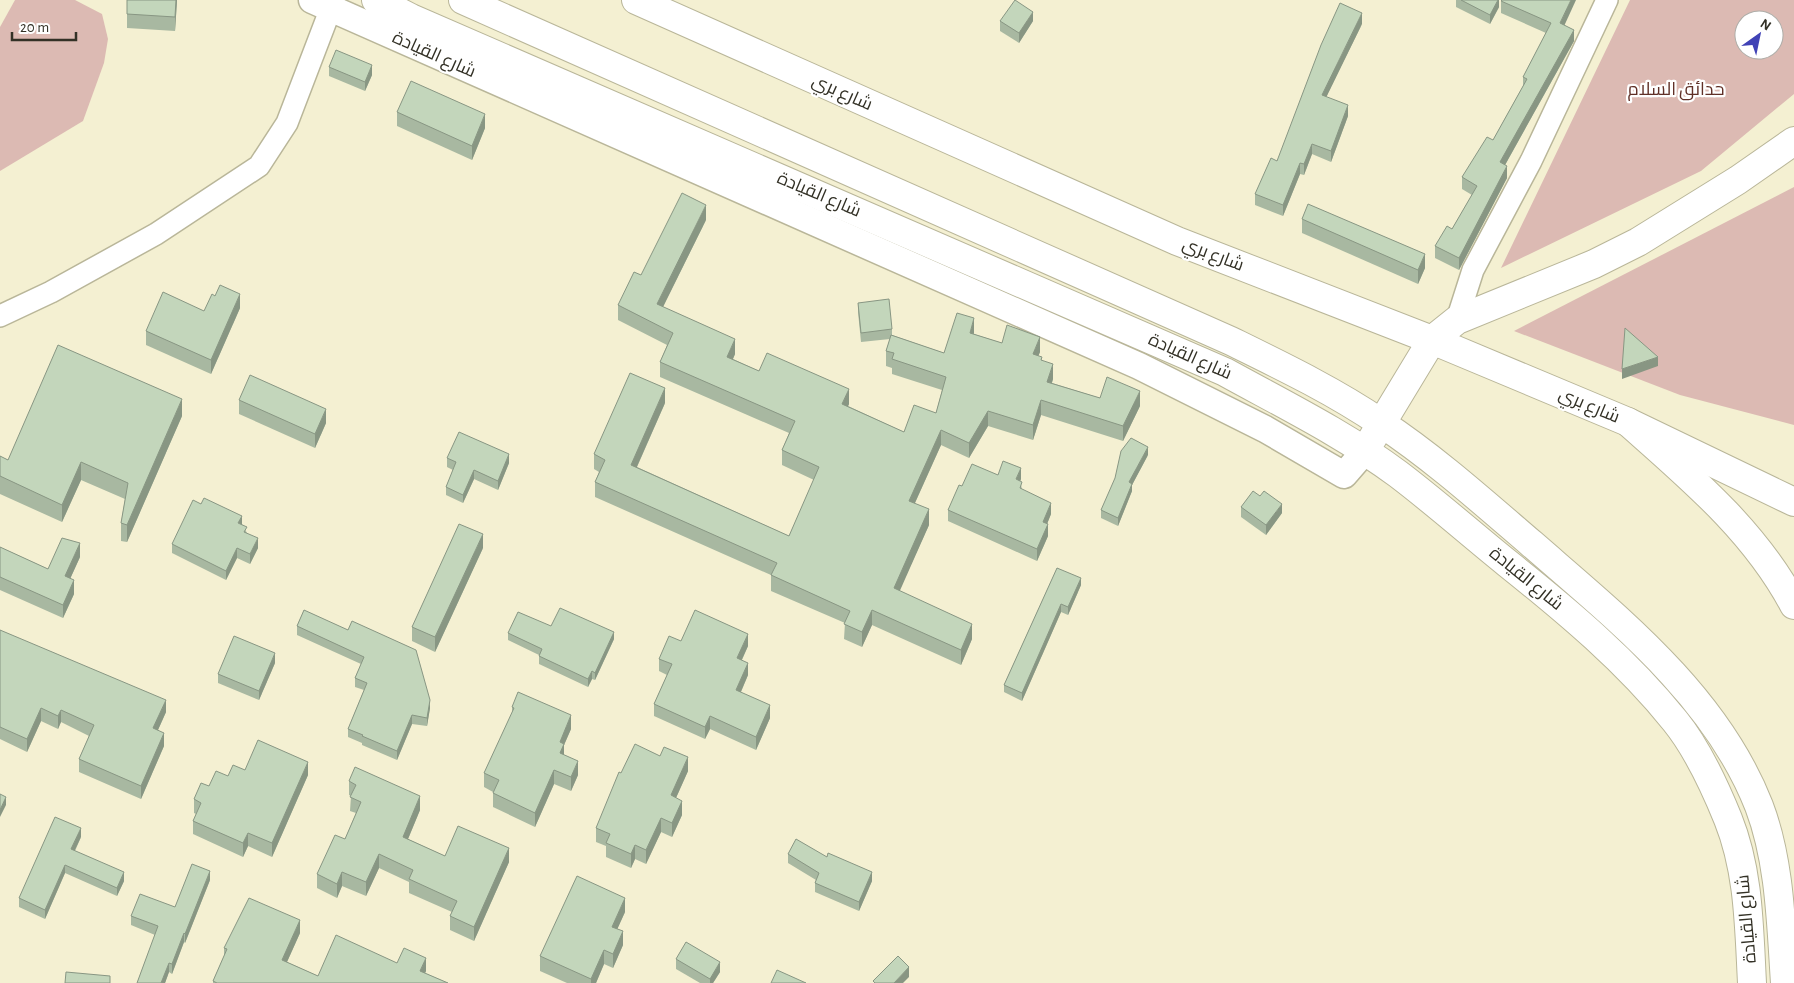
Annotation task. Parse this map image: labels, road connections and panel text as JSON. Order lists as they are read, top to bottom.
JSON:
{
  "streets": {
    "main road": ["شارع القيادة", "شارع بري"]
  },
  "parks": ["حدائق السلام"],
  "scale_bar": "20 m",
  "north": "top right"
}
